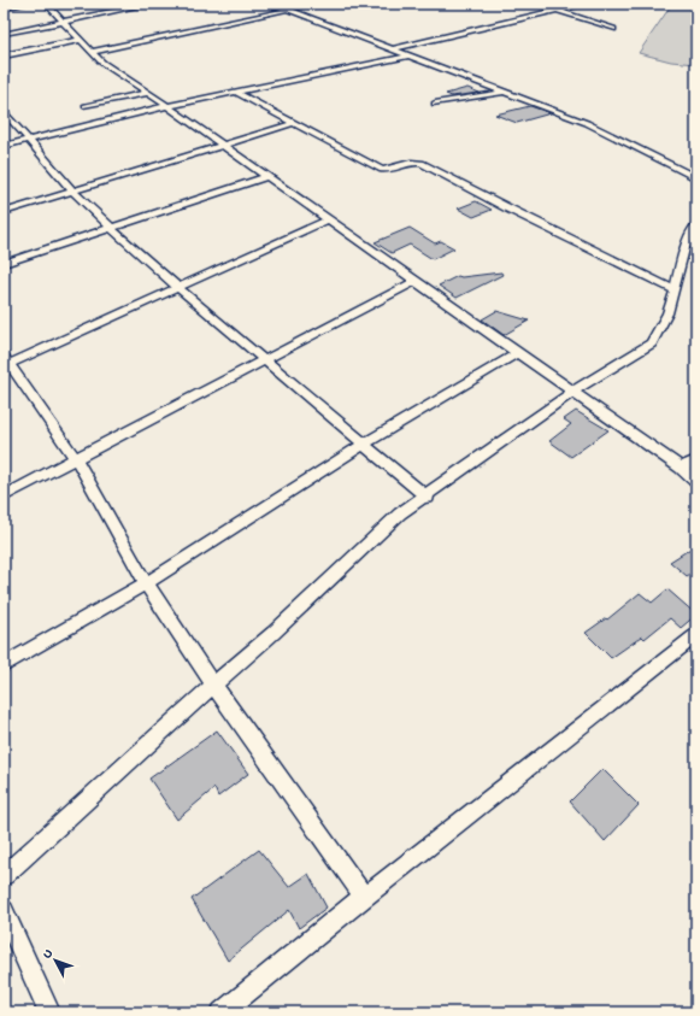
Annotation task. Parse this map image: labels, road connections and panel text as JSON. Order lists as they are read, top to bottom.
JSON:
{
  "north": "top left"
}
